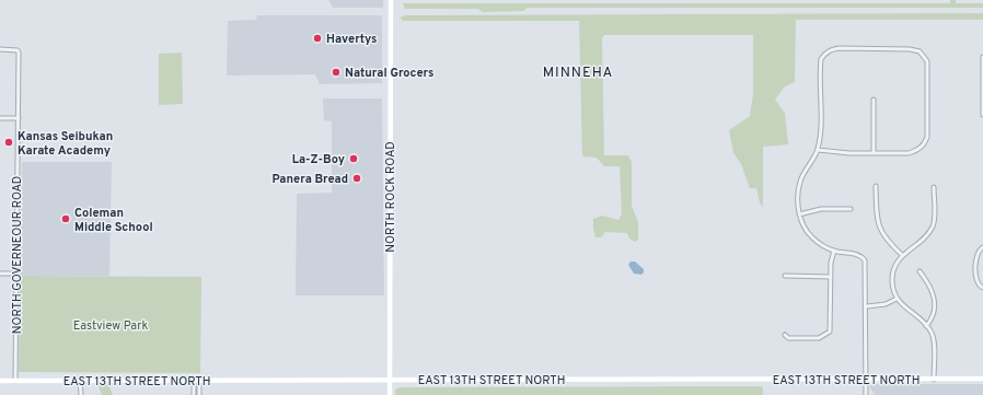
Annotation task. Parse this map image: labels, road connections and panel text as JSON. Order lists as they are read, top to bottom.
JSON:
{
  "streets": {
    "main road": ["NORTH ROCK ROAD", "EAST 13TH STREET NORTH"],
    "street": ["NORTH GOVERNEOUR ROAD"]
  },
  "crossings": [
    ["NORTH ROCK ROAD", "EAST 13TH STREET NORTH"],
    ["NORTH GOVERNEOUR ROAD", "EAST 13TH STREET NORTH"]
  ],
  "districts": ["MINNEHA"],
  "parks": ["Eastview Park"],
  "places": [
    "Havertys",
    "Natural Grocers",
    "Kansas Seibukan Karate Academy",
    "La-Z-Boy",
    "Panera Bread",
    "Coleman Middle School"
  ]
}
